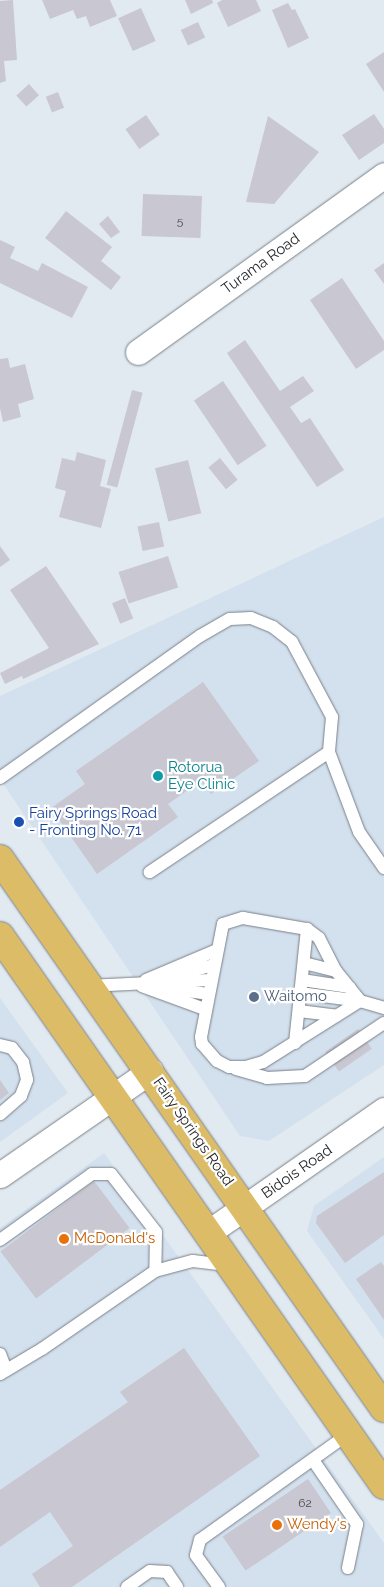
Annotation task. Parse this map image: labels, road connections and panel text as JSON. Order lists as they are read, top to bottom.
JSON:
{
  "streets": {
    "highway": ["Fairy Springs Road"],
    "street": ["Turama Road", "Bidois Road"]
  },
  "crossings": [
    ["Fairy Springs Road", "Bidois Road"]
  ],
  "places": [
    "Rotorua Eye Clinic",
    "Fairy Springs Road - Fronting No. 71",
    "Waitomo",
    "McDonald's",
    "Wendy's"
  ],
  "house_numbers": ["5", "62"]
}
